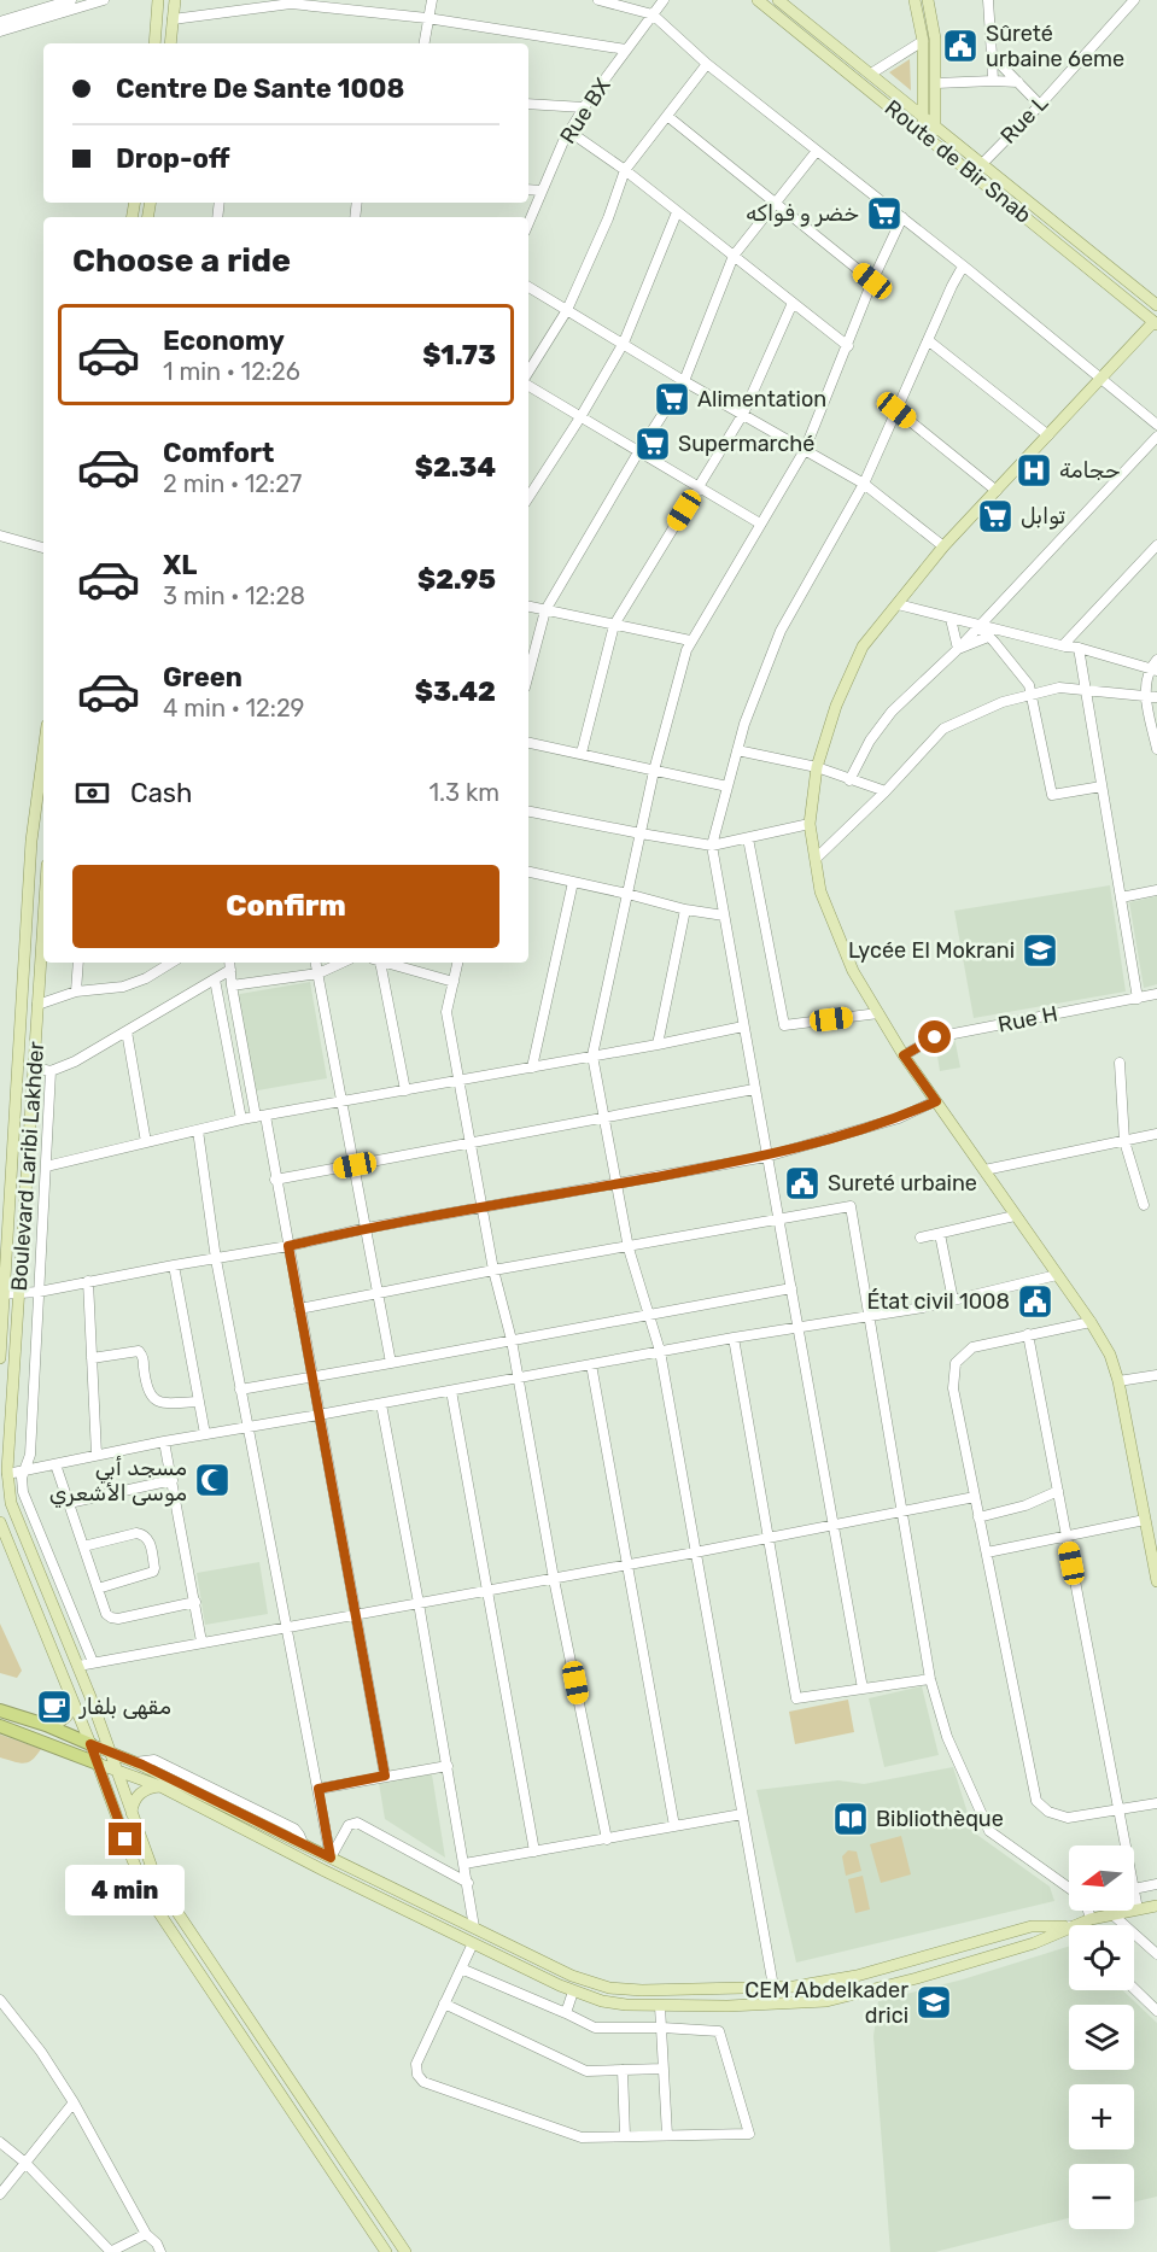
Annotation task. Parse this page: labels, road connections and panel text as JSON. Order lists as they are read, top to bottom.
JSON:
{
  "streets": {
    "main road": ["Route de Bir Snab", "Boulevard Laribi Lakhder"],
    "street": ["Rue BX", "Rue L", "Rue H"]
  },
  "crossings": [
    ["Rue L", "Route de Bir Snab"]
  ],
  "places": {
    "public building": ["Sûreté urbaine 6eme", "Sureté urbaine", "État civil 1008"],
    "supermarket": [
      "خضر و فواكه",
      "Alimentation",
      "Supermarché",
      "توابل"
    ],
    "hospital": ["حجامة"],
    "school or university": ["Lycée El Mokrani", "CEM Abdelkader drici"],
    "mosque": ["مسجد أبي موسى الأشعري"],
    "cafe": ["مقهى بلفار"],
    "library": ["Bibliothèque"]
  },
  "north": "left",
  "page": {
    "banner": ["Centre De Sante 1008", "Drop-off"],
    "heading": "Choose a ride",
    "list": [
      {
        "name": "Economy",
        "note": "1 min · 12:26",
        "value": "$1.73"
      },
      {
        "name": "Comfort",
        "note": "2 min · 12:27",
        "value": "$2.34"
      },
      {
        "name": "XL",
        "note": "3 min · 12:28",
        "value": "$2.95"
      },
      {
        "name": "Green",
        "note": "4 min · 12:29",
        "value": "$3.42"
      }
    ],
    "pay": ["Cash", "1.3 km"],
    "buttons": "Confirm",
    "map_buttons": ["+", "−"],
    "bubble": "4 min"
  }
}
